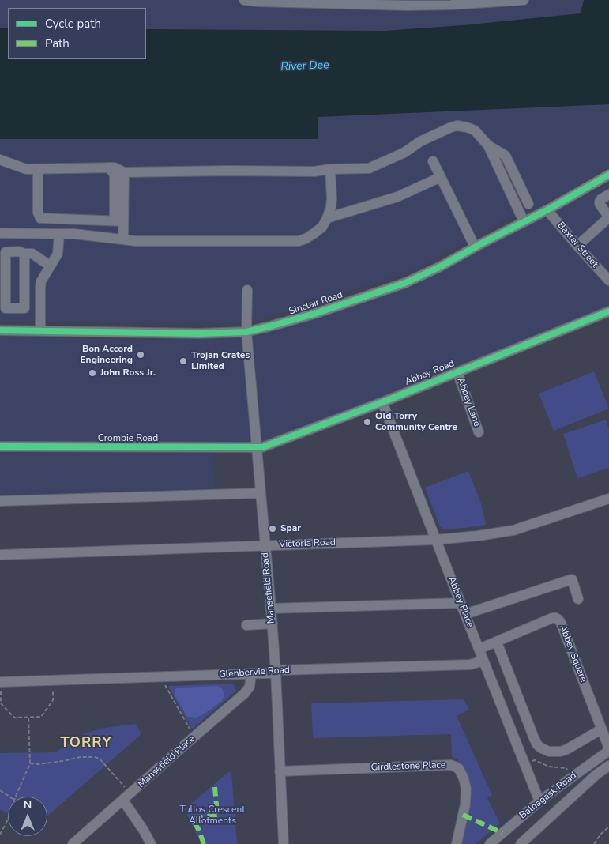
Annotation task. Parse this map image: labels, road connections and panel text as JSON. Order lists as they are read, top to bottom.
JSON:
{
  "streets": {
    "street": [
      "Baxter Street",
      "Sinclair Road",
      "Abbey Road",
      "Abbey Lane",
      "Crombie Road",
      "Victoria Road",
      "Mansefield Road",
      "Abbey Place",
      "Abbey Square",
      "Glenbervie Road",
      "Mansefield Place",
      "Girdlestone Place",
      "Balnagask Road"
    ]
  },
  "crossings": [
    ["Baxter Street", "Sinclair Road"],
    ["Sinclair Road", "Mansefield Road"],
    ["Abbey Road", "Abbey Lane"],
    ["Abbey Road", "Crombie Road"],
    ["Abbey Road", "Mansefield Road"],
    ["Abbey Road", "Abbey Place"],
    ["Crombie Road", "Mansefield Road"],
    ["Victoria Road", "Mansefield Road"],
    ["Victoria Road", "Abbey Place"],
    ["Mansefield Road", "Glenbervie Road"],
    ["Mansefield Road", "Girdlestone Place"],
    ["Abbey Place", "Abbey Square"],
    ["Abbey Place", "Glenbervie Road"],
    ["Abbey Place", "Balnagask Road"],
    ["Abbey Square", "Balnagask Road"],
    ["Glenbervie Road", "Mansefield Place"]
  ],
  "districts": ["TORRY"],
  "water": ["River Dee"],
  "parks": ["Tullos Crescent Allotments"],
  "places": [
    "Bon Accord Engineering",
    "Trojan Crates Limited",
    "John Ross Jr.",
    "Old Torry Community Centre",
    "Spar"
  ],
  "legend": ["Cycle path", "Path"],
  "north": "top"
}
